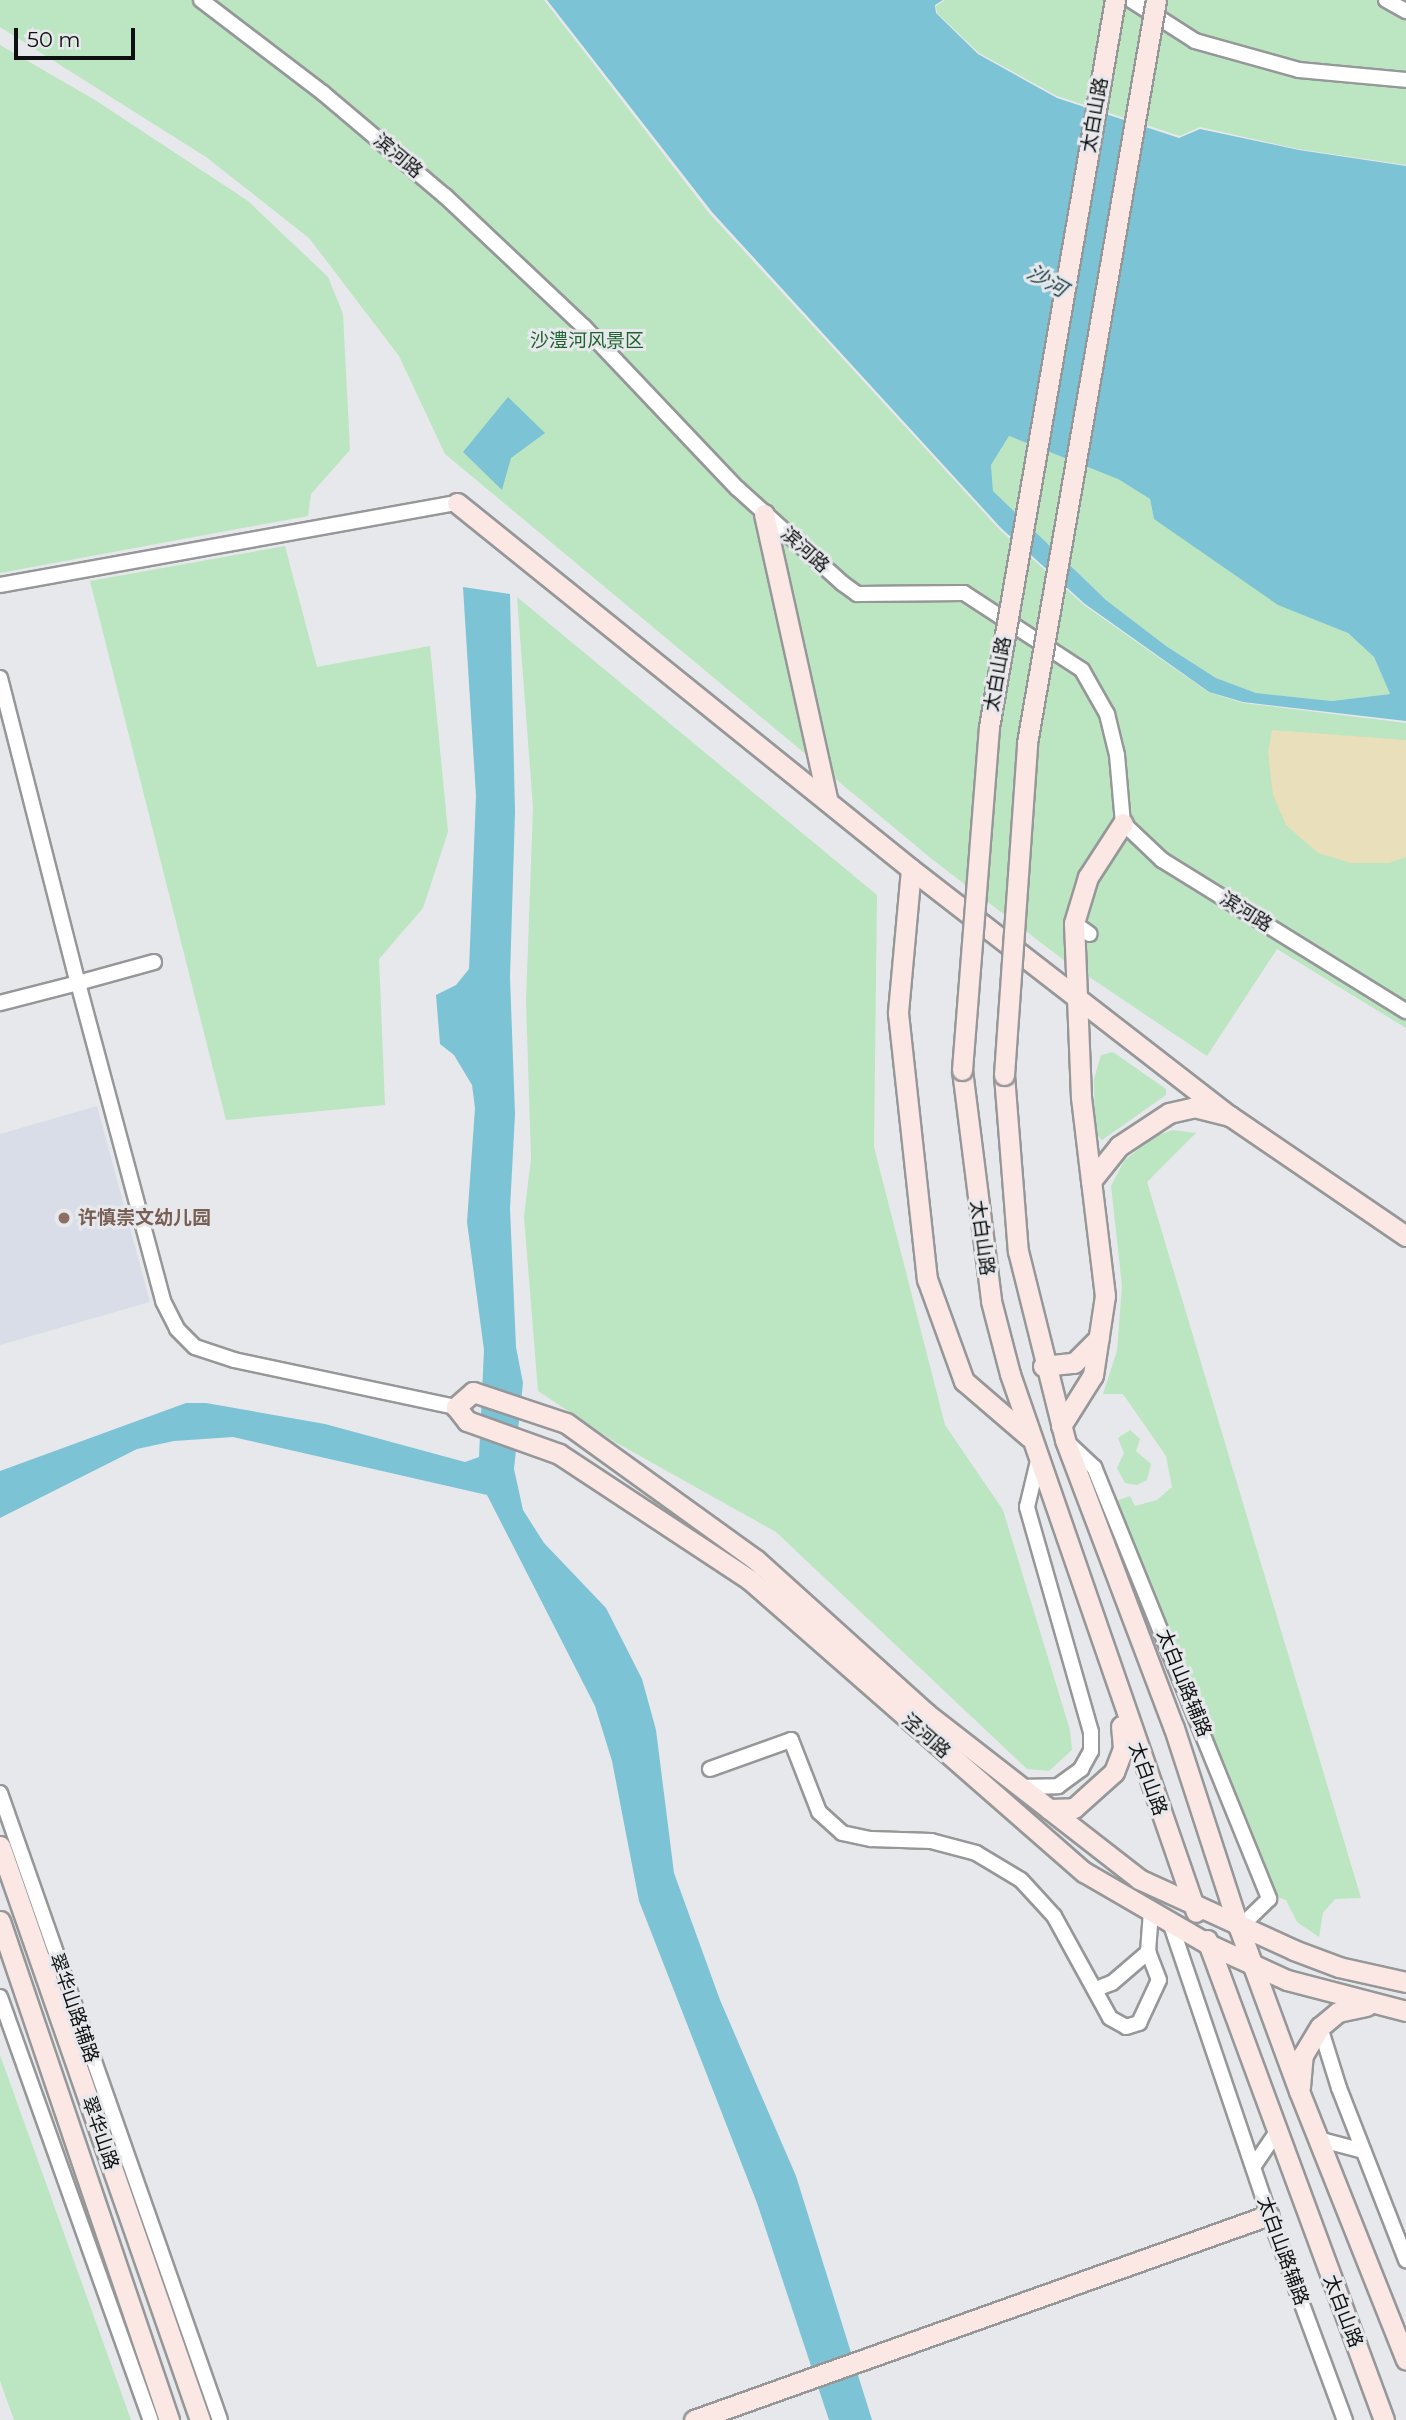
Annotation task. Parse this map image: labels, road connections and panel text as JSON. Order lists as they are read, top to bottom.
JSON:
{
  "streets": {
    "street": [
      "太白山路",
      "滨河路",
      "太白山路辅路",
      "泾河路",
      "翠华山路辅路",
      "翠华山路"
    ]
  },
  "crossings": [
    ["太白山路", "太白山路辅路"],
    ["太白山路", "泾河路"],
    ["太白山路辅路", "泾河路"]
  ],
  "water": ["沙河"],
  "parks": ["沙澧河风景区"],
  "places": ["许慎崇文幼儿园"],
  "scale_bar": "50 m"
}
